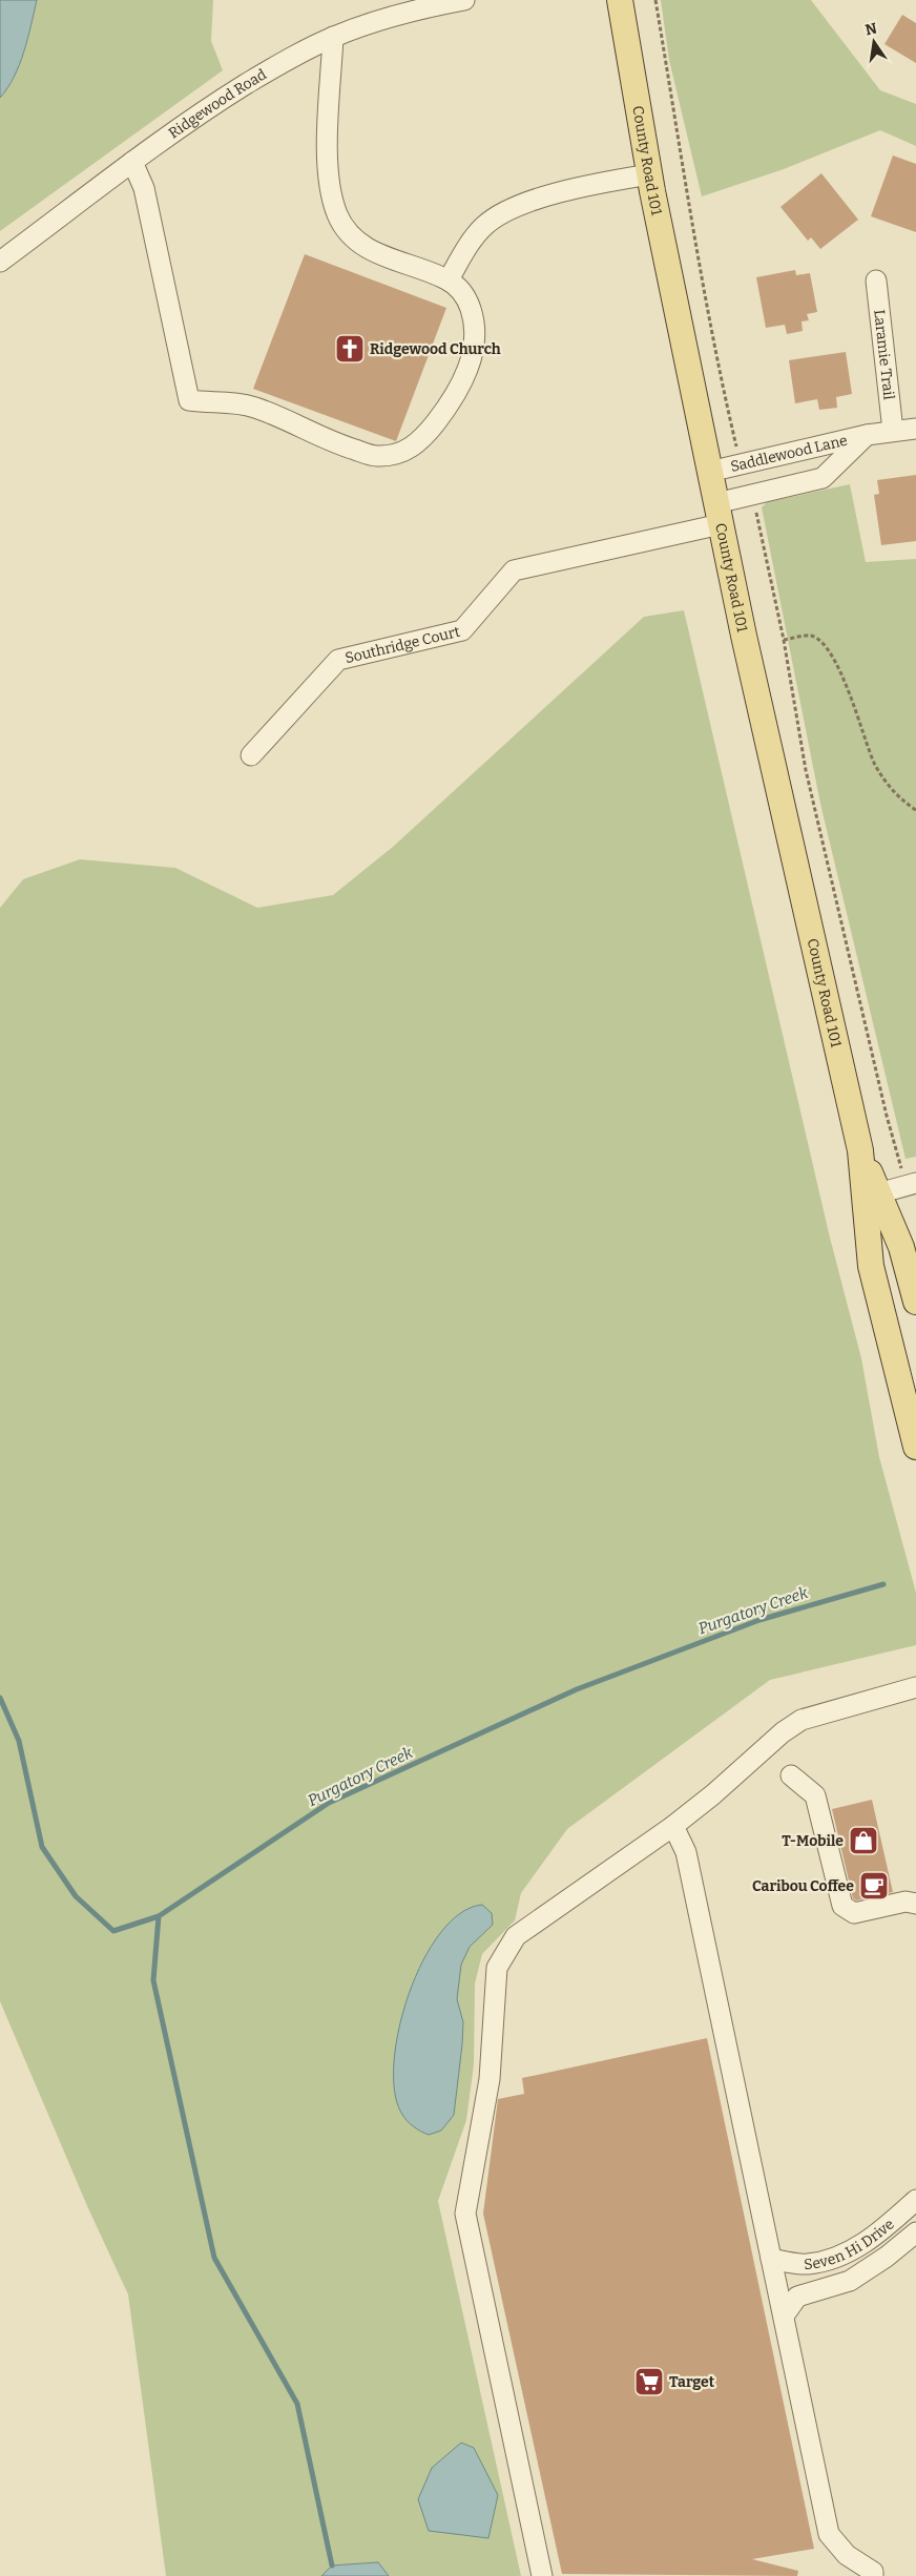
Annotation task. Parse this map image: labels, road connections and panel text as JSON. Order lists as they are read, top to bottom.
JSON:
{
  "streets": {
    "main road": ["County Road 101"],
    "street": [
      "Ridgewood Road",
      "Laramie Trail",
      "Saddlewood Lane",
      "Southridge Court",
      "Seven Hi Drive"
    ]
  },
  "crossings": [
    ["County Road 101", "Saddlewood Lane"],
    ["County Road 101", "Southridge Court"],
    ["Laramie Trail", "Saddlewood Lane"],
    ["Saddlewood Lane", "Southridge Court"]
  ],
  "water": ["Purgatory Creek"],
  "places": {
    "church": ["Ridgewood Church"],
    "shop": ["T-Mobile"],
    "cafe": ["Caribou Coffee"],
    "supermarket": ["Target"]
  },
  "north": "top"
}
